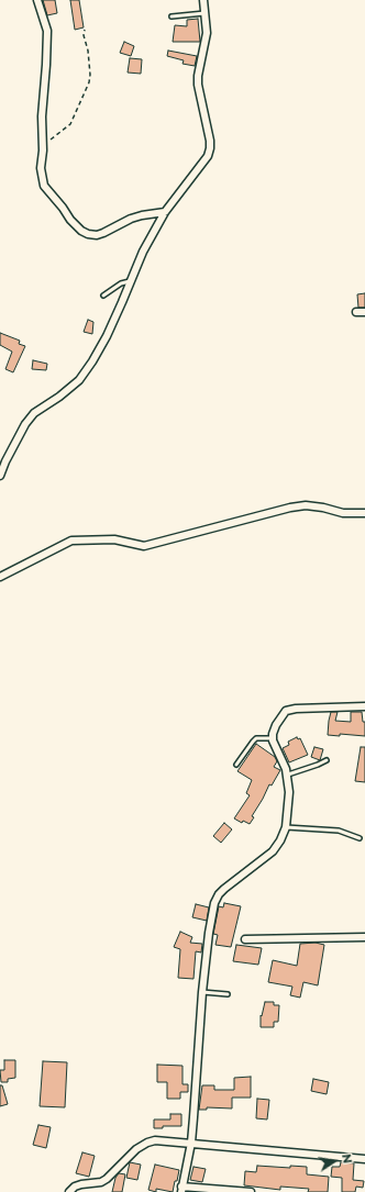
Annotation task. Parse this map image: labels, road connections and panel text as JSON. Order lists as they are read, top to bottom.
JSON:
{
  "north": "right"
}
